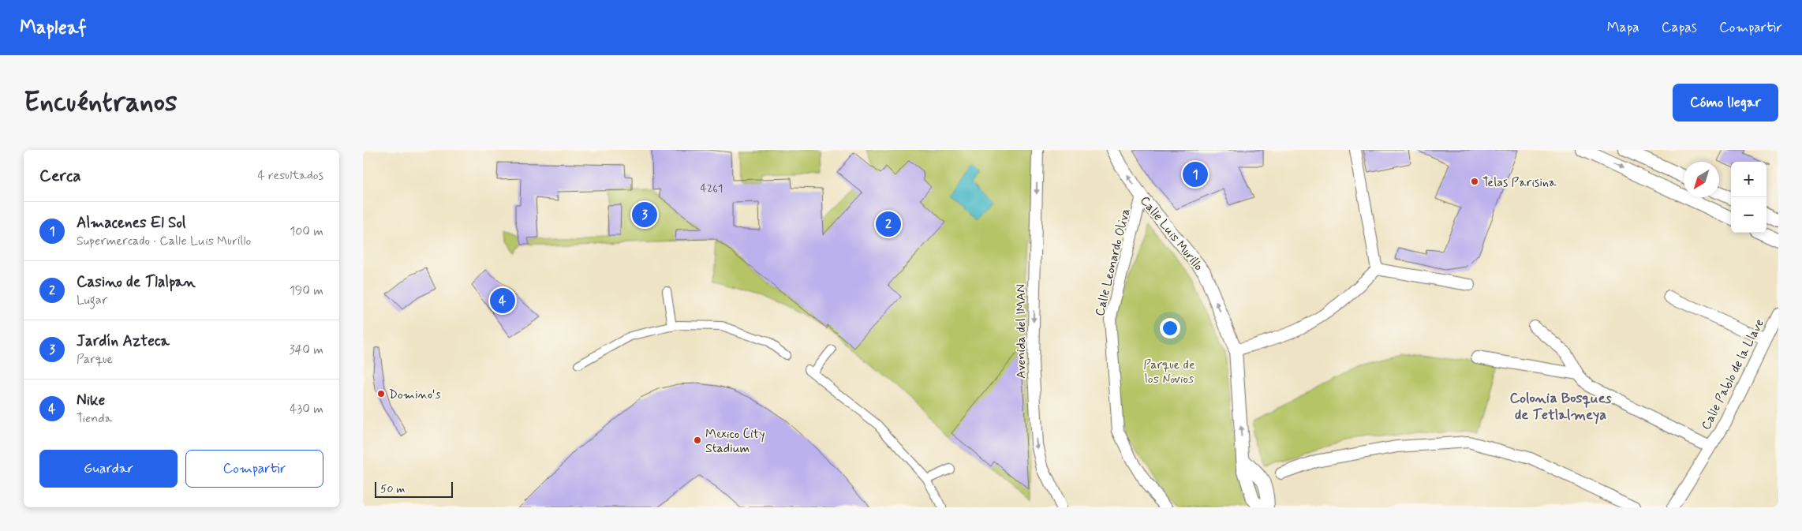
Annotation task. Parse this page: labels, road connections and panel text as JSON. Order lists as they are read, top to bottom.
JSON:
{
  "streets": {
    "street": [
      "Calle Luis Murillo",
      "Calle Leonardo Oliva",
      "Avenida del IMAN",
      "Calle Pablo de la Llave"
    ]
  },
  "crossings": [
    ["Calle Luis Murillo", "Calle Leonardo Oliva"]
  ],
  "one_way": ["Calle Luis Murillo", "Avenida del IMAN"],
  "districts": ["Colonia Bosques de Tetlalmeya"],
  "parks": ["Parque de los Novios"],
  "places": ["Telas Parisina", "Domino's", "Mexico City Stadium"],
  "house_numbers": ["4261"],
  "scale_bar": "50 m",
  "north": "bottom left",
  "page": {
    "header": "Mapleaf",
    "nav": ["Mapa", "Capas", "Compartir"],
    "buttons": [
      "Cómo llegar",
      ["Guardar", "Compartir"]
    ],
    "title": "Encuéntranos",
    "heading": ["Cerca", "4 resultados"],
    "pins": [
      "1",
      "3",
      "2",
      "4"
    ],
    "map_buttons": ["+", "−"],
    "list": [
      {
        "mark": "1",
        "name": "Almacenes El Sol",
        "note": "Supermercado · Calle Luis Murillo",
        "value": "100 m"
      },
      {
        "mark": "2",
        "name": "Casino de Tlalpan",
        "note": "Lugar",
        "value": "190 m"
      },
      {
        "mark": "3",
        "name": "Jardín Azteca",
        "note": "Parque",
        "value": "340 m"
      },
      {
        "mark": "4",
        "name": "Nike",
        "note": "Tienda",
        "value": "430 m"
      }
    ],
    "scale": "50 m"
  }
}
